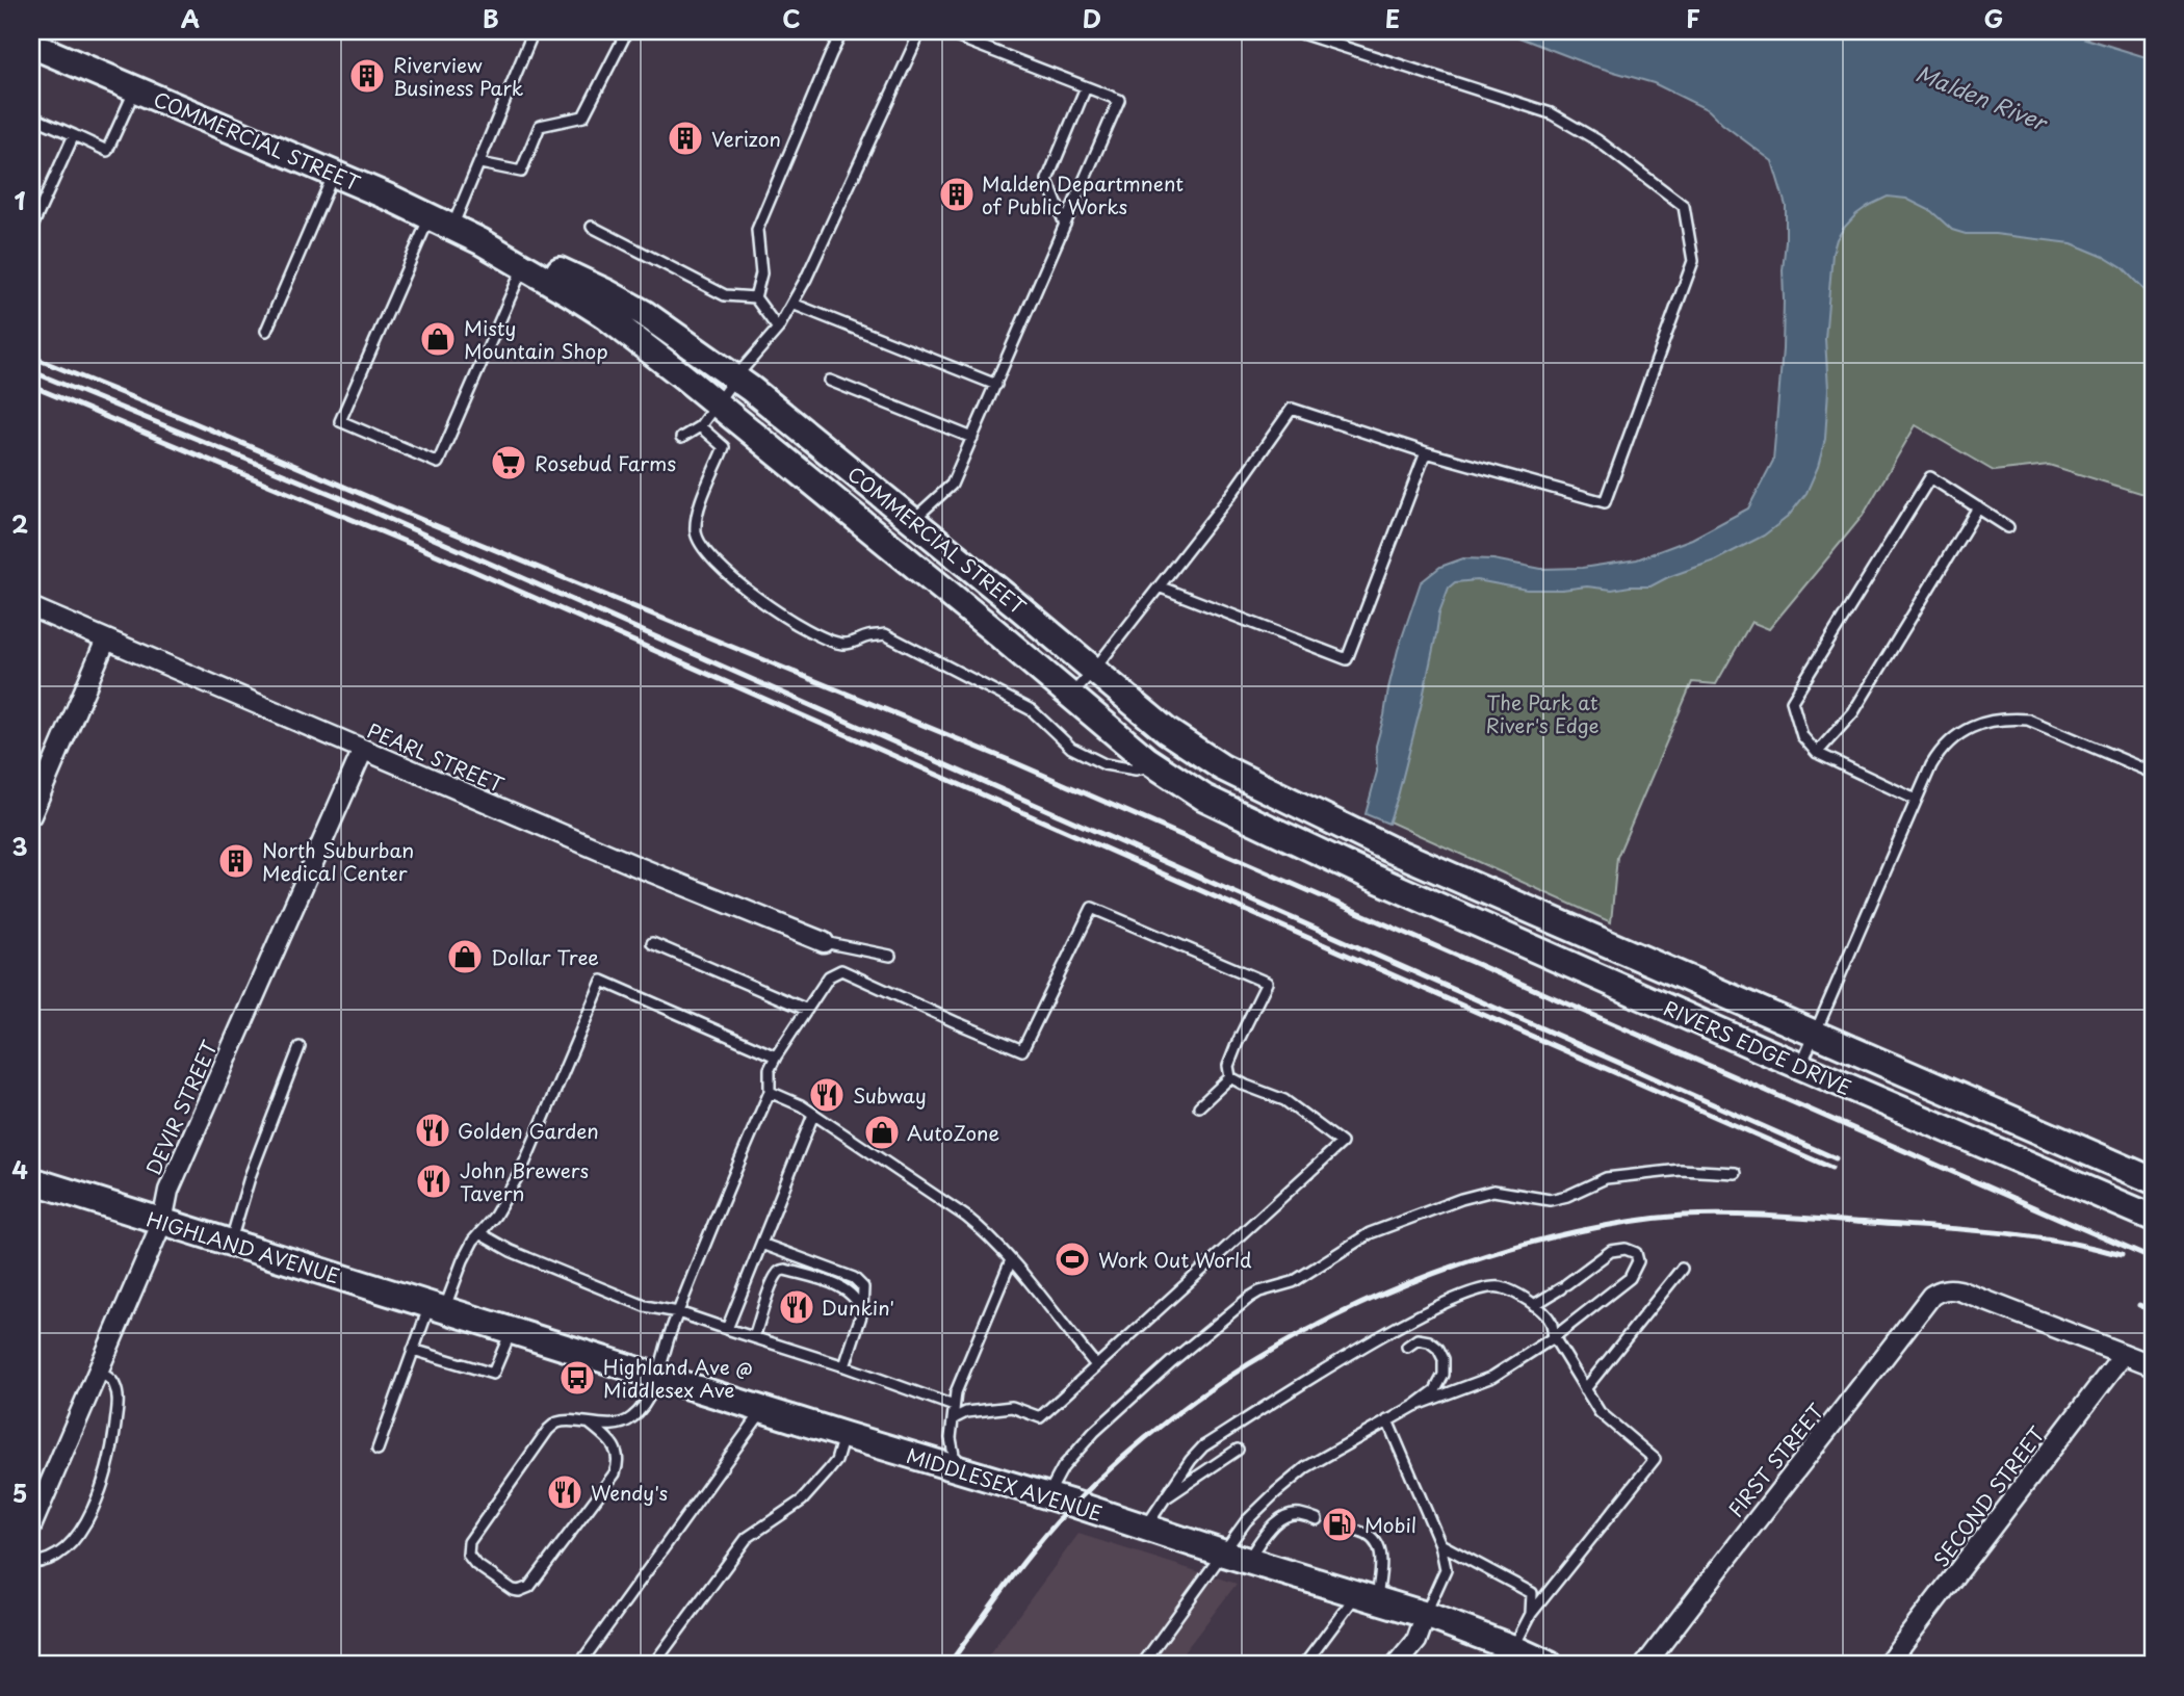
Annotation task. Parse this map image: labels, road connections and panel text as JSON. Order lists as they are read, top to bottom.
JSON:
{
  "streets": {
    "main road": [
      "COMMERCIAL STREET",
      "RIVERS EDGE DRIVE",
      "HIGHLAND AVENUE",
      "MIDDLESEX AVENUE"
    ],
    "street": [
      "PEARL STREET",
      "DEVIR STREET",
      "FIRST STREET",
      "SECOND STREET"
    ]
  },
  "crossings": [
    ["COMMERCIAL STREET", "RIVERS EDGE DRIVE"],
    ["PEARL STREET", "DEVIR STREET"],
    ["DEVIR STREET", "HIGHLAND AVENUE"],
    ["HIGHLAND AVENUE", "MIDDLESEX AVENUE"],
    ["FIRST STREET", "SECOND STREET"]
  ],
  "water": ["Malden River"],
  "parks": ["The Park at River's Edge"],
  "places": {
    "building": [
      "Riverview Business Park",
      "Verizon",
      "Malden Departmnent of Public Works",
      "North Suburban Medical Center"
    ],
    "shop": ["Misty Mountain Shop", "Dollar Tree", "AutoZone"],
    "supermarket": ["Rosebud Farms"],
    "restaurant": [
      "Subway",
      "Golden Garden",
      "John Brewers Tavern",
      "Dunkin'",
      "Wendy's"
    ],
    "sports": ["Work Out World"],
    "bus stop": ["Highland Ave @ Middlesex Ave"],
    "fuel station": ["Mobil"]
  },
  "grid": {
    "columns": [
      "A",
      "B",
      "C",
      "D",
      "E",
      "F",
      "G"
    ],
    "rows": [
      "1",
      "2",
      "3",
      "4",
      "5"
    ]
  }
}
